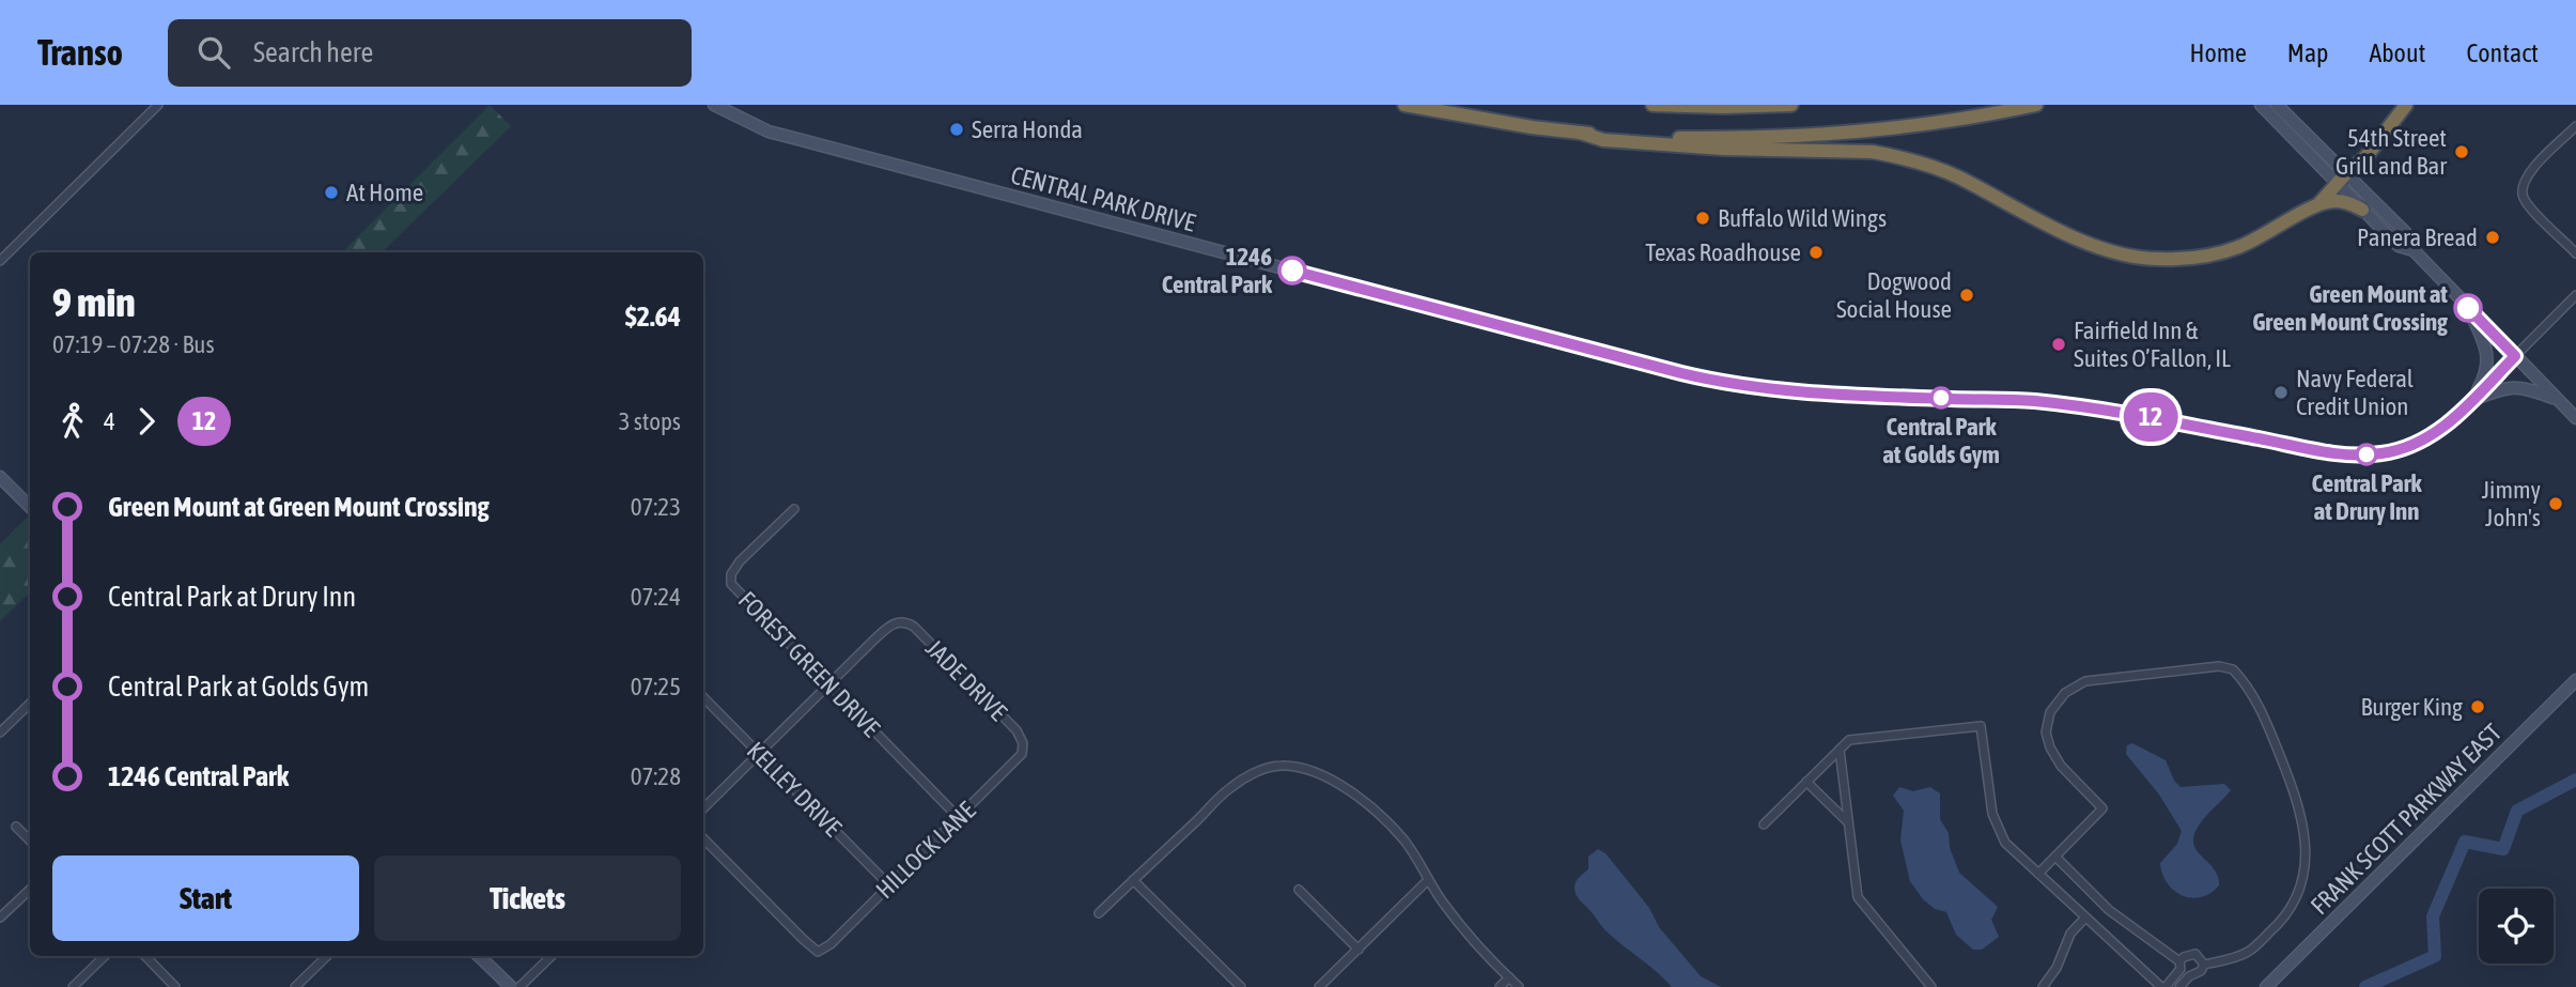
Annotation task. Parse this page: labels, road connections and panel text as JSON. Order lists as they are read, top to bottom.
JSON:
{
  "streets": {
    "street": [
      "CENTRAL PARK DRIVE",
      "FOREST GREEN DRIVE",
      "JADE DRIVE",
      "KELLEY DRIVE",
      "FRANK SCOTT PARKWAY EAST",
      "HILLOCK LANE"
    ]
  },
  "crossings": [
    ["FOREST GREEN DRIVE", "JADE DRIVE"],
    ["FOREST GREEN DRIVE", "HILLOCK LANE"],
    ["JADE DRIVE", "HILLOCK LANE"],
    ["KELLEY DRIVE", "HILLOCK LANE"]
  ],
  "places": [
    "Serra Honda",
    "54th Street Grill and Bar",
    "At Home",
    "Buffalo Wild Wings",
    "Panera Bread",
    "Texas Roadhouse",
    "1246 Central Park",
    "Dogwood Social House",
    "Green Mount at Green Mount Crossing",
    "Fairfield Inn & Suites O’Fallon, IL",
    "Navy Federal Credit Union",
    "Central Park at Golds Gym",
    "Central Park at Drury Inn",
    "Jimmy John's",
    "Burger King"
  ],
  "lines": ["bus line 12"],
  "page": {
    "header": "Transo",
    "search": "Search here",
    "nav": [
      "Home",
      "Map",
      "About",
      "Contact"
    ],
    "on_map": "12",
    "heading": ["9 min", "07:19 – 07:28 · Bus", "$2.64"],
    "legs": ["4", "12", "3 stops"],
    "list": [
      {
        "name": "Green Mount at Green Mount Crossing",
        "value": "07:23"
      },
      {
        "name": "Central Park at Drury Inn",
        "value": "07:24"
      },
      {
        "name": "Central Park at Golds Gym",
        "value": "07:25"
      },
      {
        "name": "1246 Central Park",
        "value": "07:28"
      }
    ],
    "buttons": ["Start", "Tickets"]
  }
}
